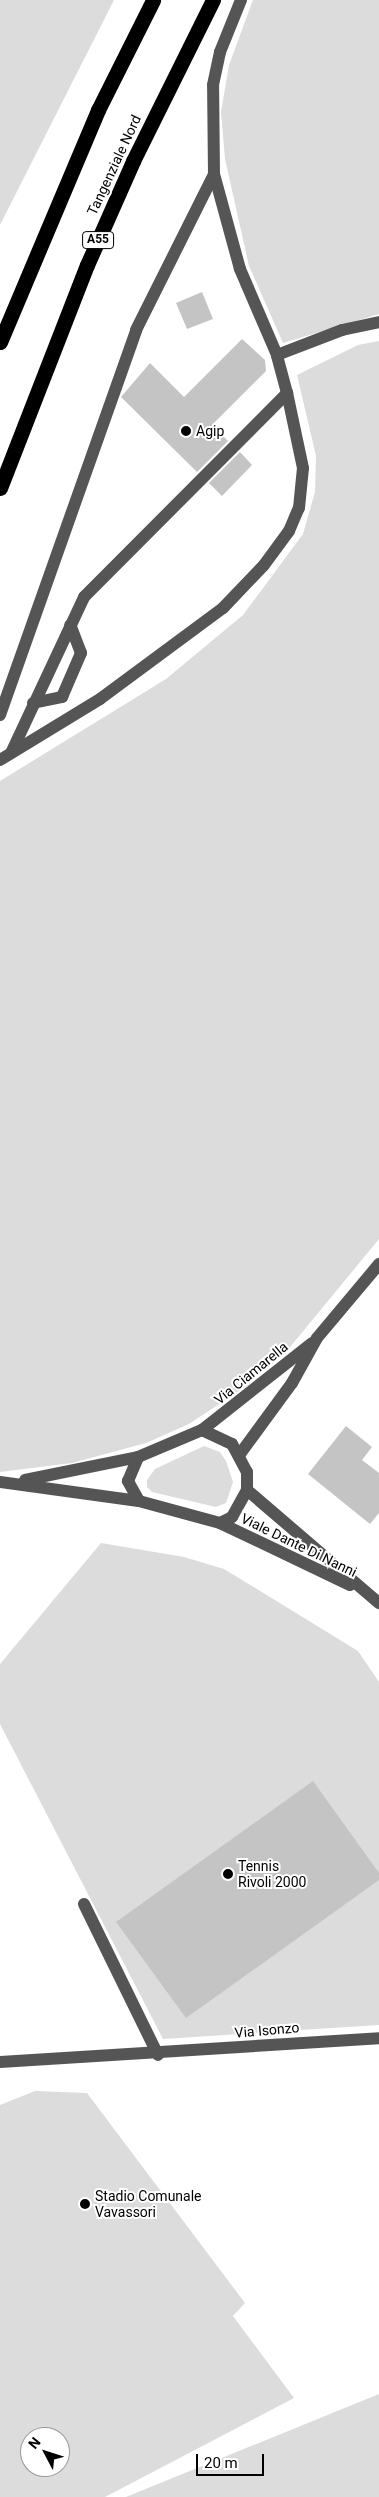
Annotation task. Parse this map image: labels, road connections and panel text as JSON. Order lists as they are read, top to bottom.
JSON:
{
  "streets": {
    "highway": ["Tangenziale Nord", "A55"],
    "street": ["Via Ciamarella", "Viale Dante Di Nanni", "Via Isonzo"]
  },
  "crossings": [
    ["Via Ciamarella", "Viale Dante Di Nanni"]
  ],
  "places": ["Agip", "Tennis Rivoli 2000", "Stadio Comunale Vavassori"],
  "scale_bar": "20 m",
  "north": "top left"
}
